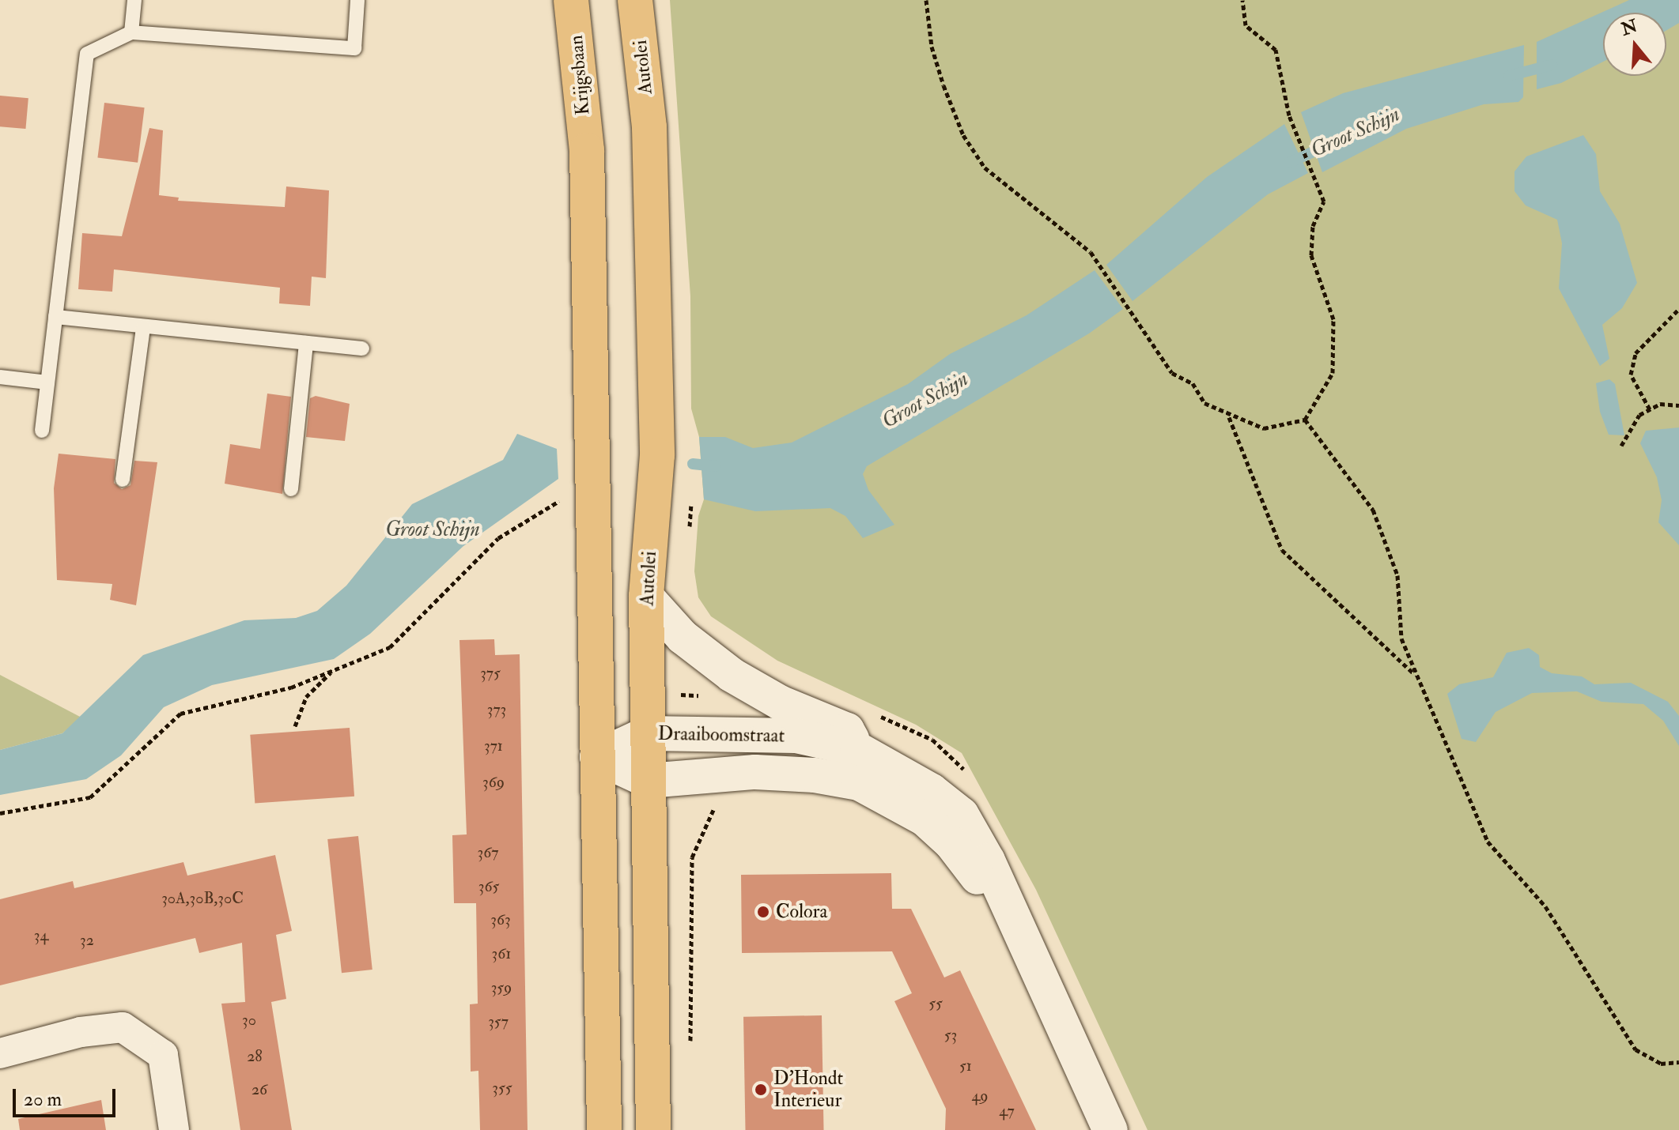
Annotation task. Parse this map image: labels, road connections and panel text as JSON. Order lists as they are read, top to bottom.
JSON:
{
  "streets": {
    "main road": ["Autolei", "Krijgsbaan"],
    "street": ["Draaiboomstraat"]
  },
  "crossings": [
    ["Autolei", "Draaiboomstraat"],
    ["Krijgsbaan", "Draaiboomstraat"]
  ],
  "water": ["Groot Schijn"],
  "places": ["Colora", "D'Hondt Interieur"],
  "house_numbers": [
    "375",
    "373",
    "371",
    "369",
    "367",
    "365",
    "30A,30B,30C",
    "363",
    "34",
    "32",
    "361",
    "359",
    "55",
    "30",
    "357",
    "53",
    "28",
    "51",
    "355",
    "26",
    "49",
    "47"
  ],
  "scale_bar": "20 m",
  "north": "top"
}
